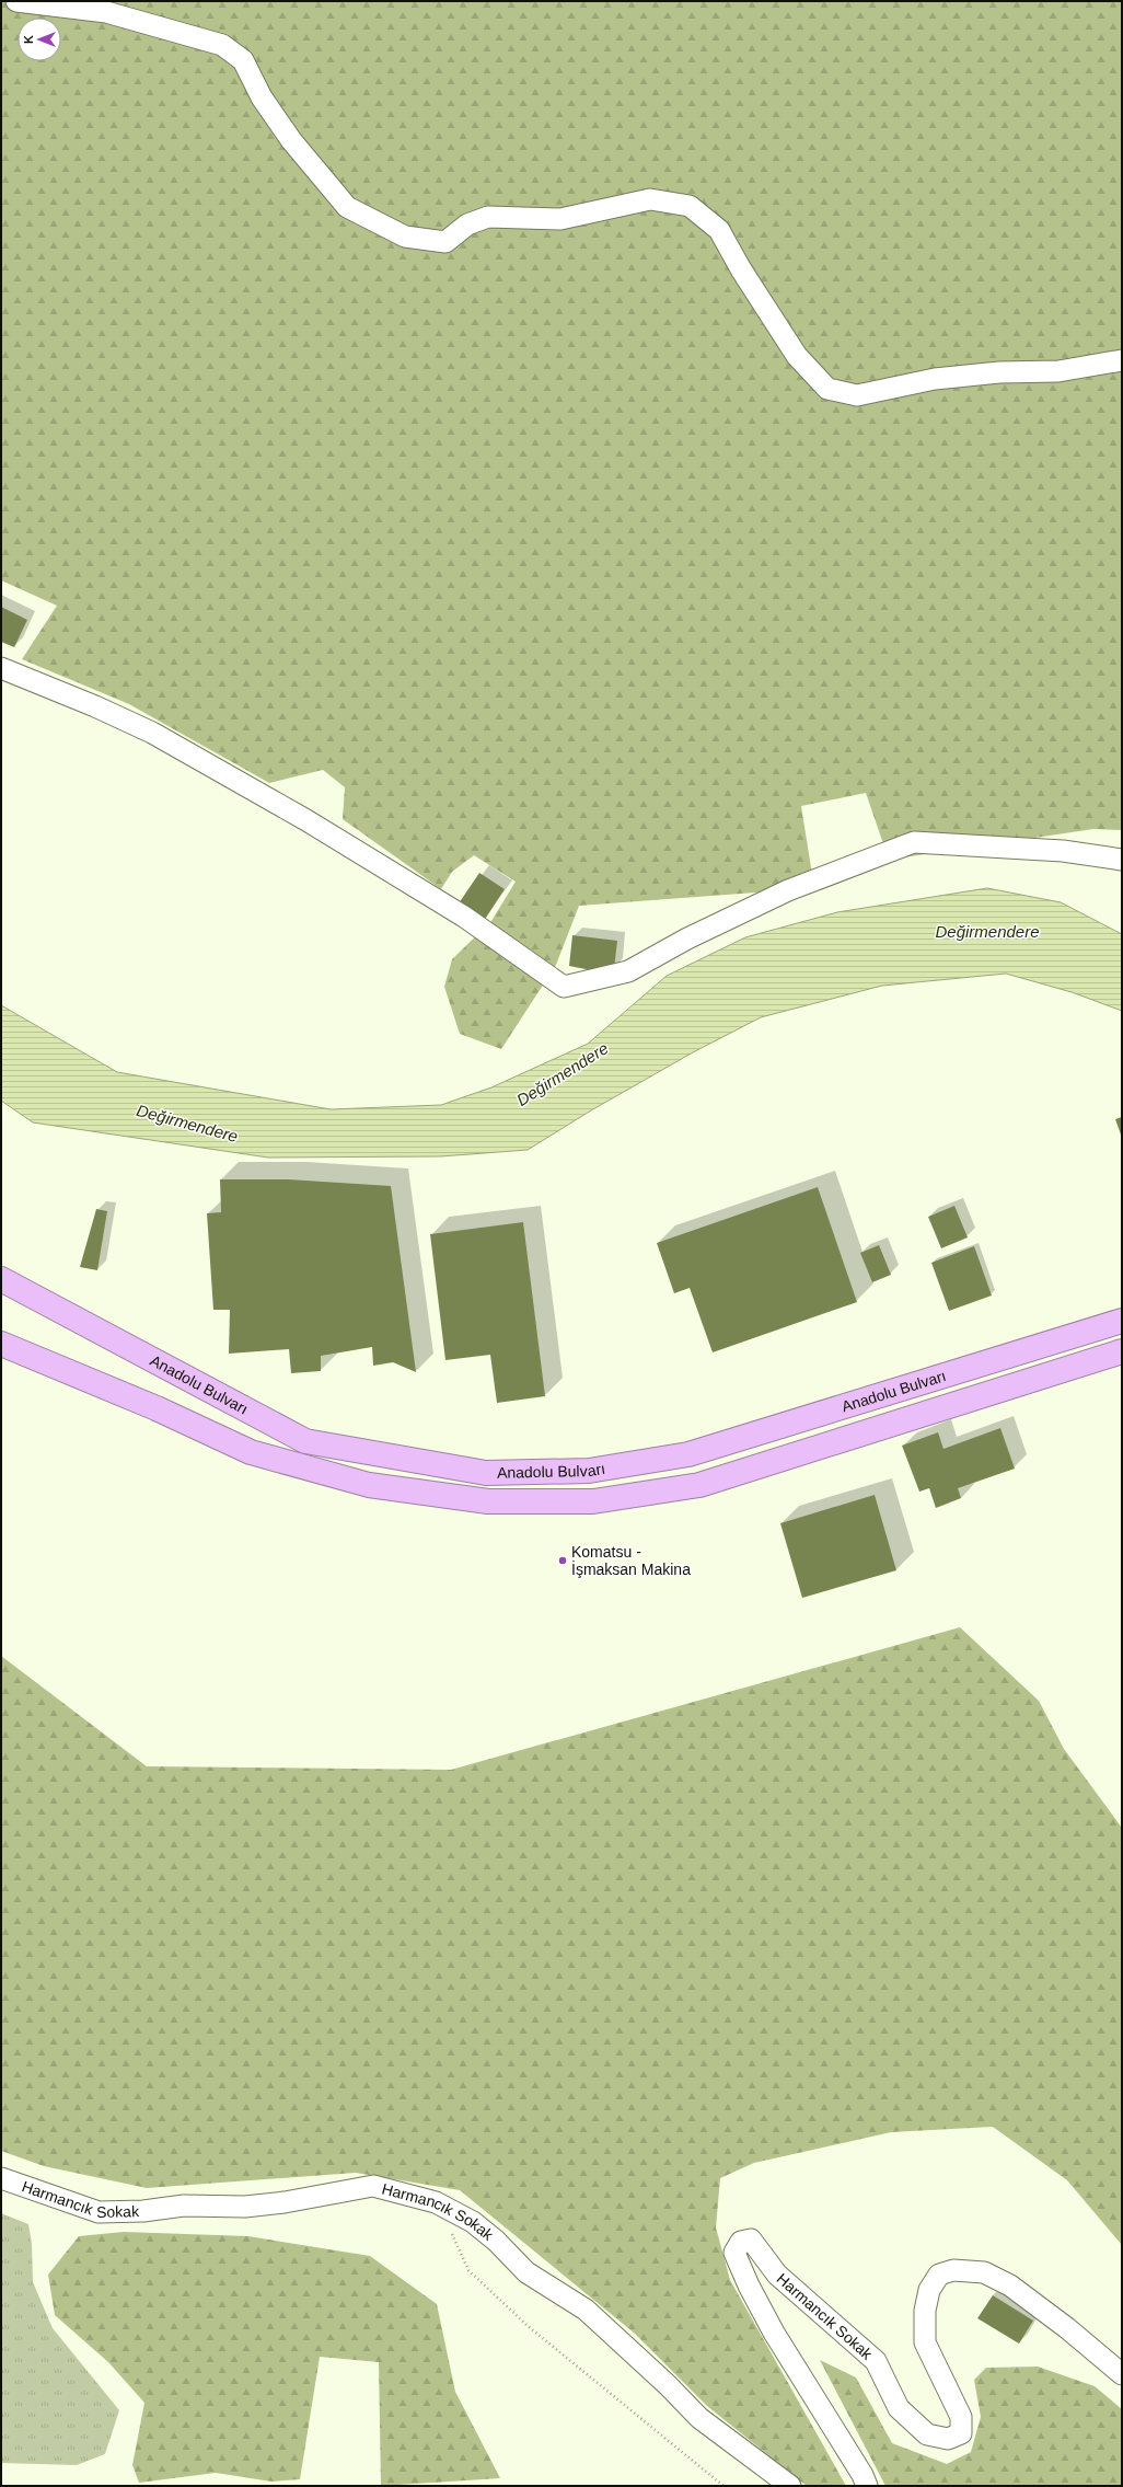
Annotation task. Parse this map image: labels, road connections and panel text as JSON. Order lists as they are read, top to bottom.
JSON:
{
  "streets": {
    "highway": ["Anadolu Bulvarı"],
    "street": ["Harmancık Sokak"]
  },
  "water": ["Değirmendere"],
  "places": ["Komatsu - İşmaksan Makina"],
  "north": "left"
}
